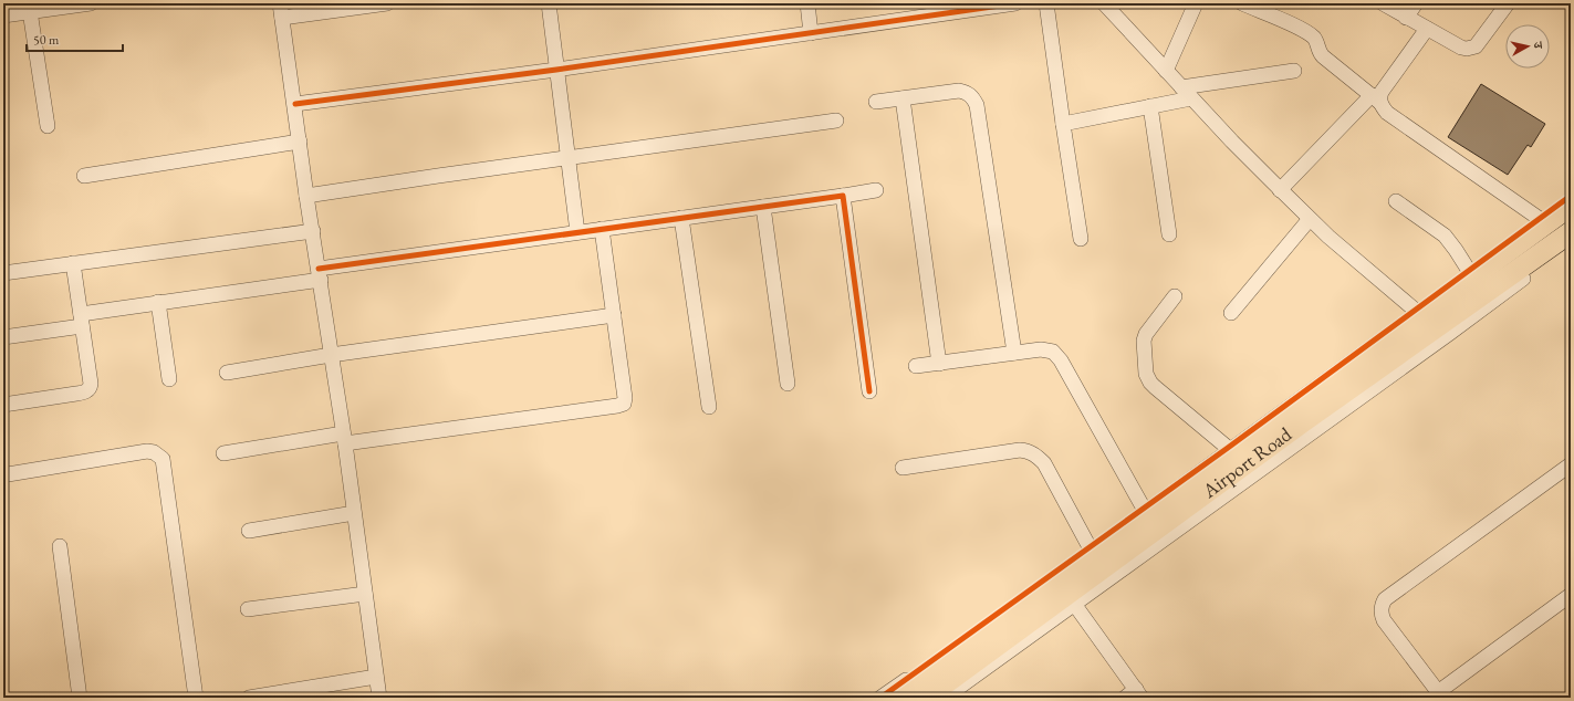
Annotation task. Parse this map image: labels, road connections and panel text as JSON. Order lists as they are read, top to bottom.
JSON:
{
  "streets": {
    "highway": ["Airport Road"]
  },
  "scale_bar": "50 m",
  "north": "right"
}
